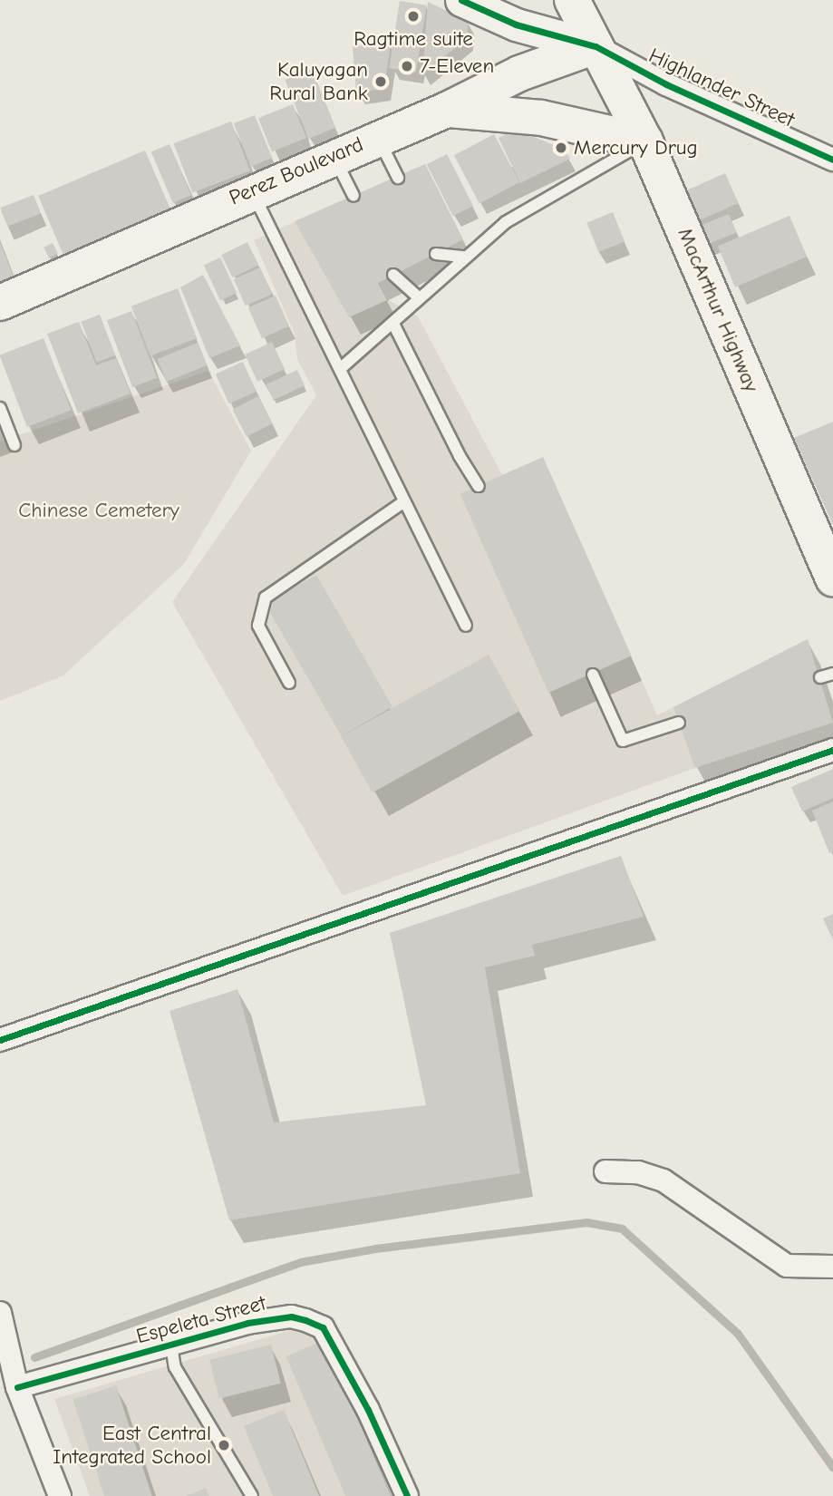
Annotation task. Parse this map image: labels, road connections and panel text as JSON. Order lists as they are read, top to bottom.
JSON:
{
  "streets": {
    "main road": ["Perez Boulevard", "MacArthur Highway"],
    "street": ["Highlander Street", "Espeleta Street"]
  },
  "crossings": [
    ["Highlander Street", "Perez Boulevard"],
    ["Highlander Street", "MacArthur Highway"],
    ["Perez Boulevard", "MacArthur Highway"]
  ],
  "parks": ["Chinese Cemetery"],
  "places": [
    "Ragtime suite",
    "7-Eleven",
    "Kaluyagan Rural Bank",
    "Mercury Drug",
    "East Central Integrated School"
  ]
}
